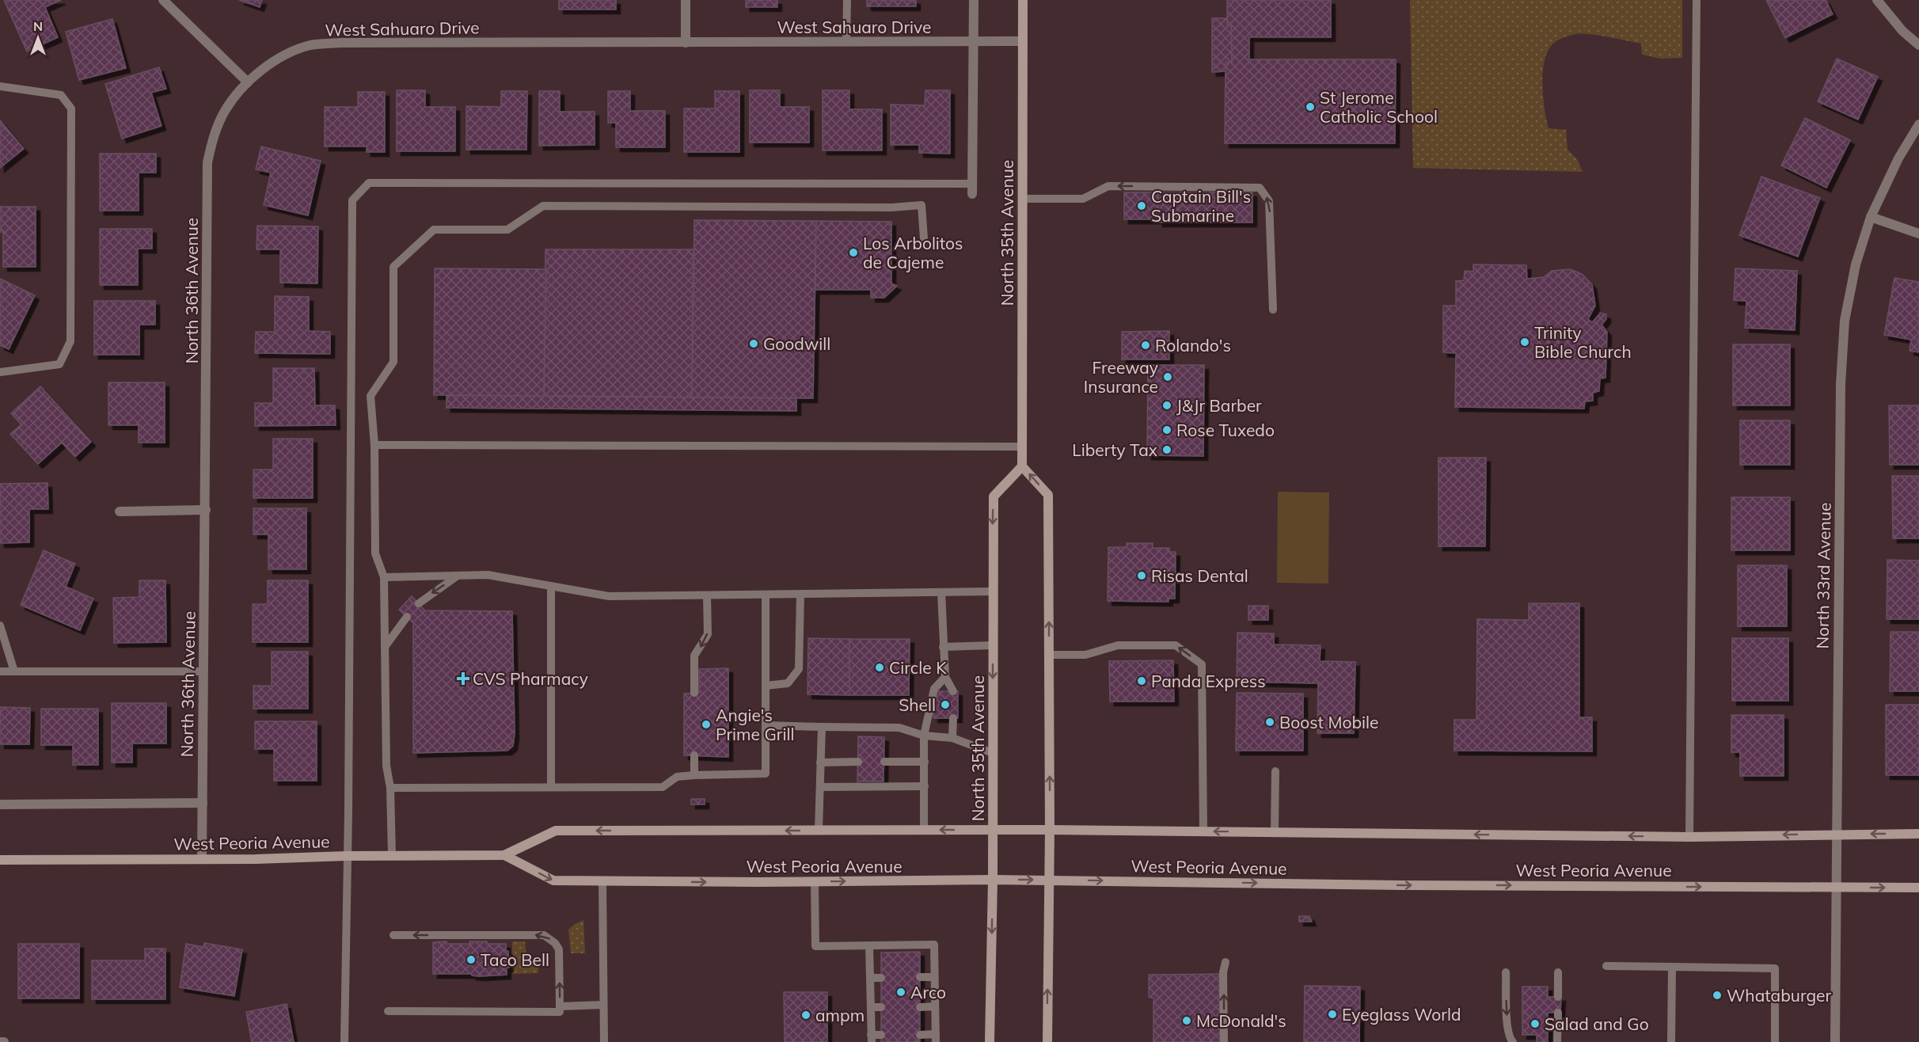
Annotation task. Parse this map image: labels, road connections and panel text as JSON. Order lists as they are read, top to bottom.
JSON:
{
  "streets": {
    "main road": ["North 35th Avenue", "West Peoria Avenue"],
    "street": ["West Sahuaro Drive", "North 36th Avenue", "North 33rd Avenue"]
  },
  "crossings": [
    ["West Sahuaro Drive", "North 35th Avenue"],
    ["West Sahuaro Drive", "North 36th Avenue"],
    ["North 35th Avenue", "West Peoria Avenue"],
    ["North 36th Avenue", "West Peoria Avenue"],
    ["North 33rd Avenue", "West Peoria Avenue"]
  ],
  "places": {
    "other": [
      "St Jerome Catholic School",
      "Captain Bill's Submarine",
      "Los Arbolitos de Cajeme",
      "Trinity Bible Church",
      "Goodwill",
      "Rolando's",
      "Freeway Insurance",
      "J&Jr Barber",
      "Rose Tuxedo",
      "Liberty Tax",
      "Risas Dental",
      "Circle K",
      "Panda Express",
      "Shell",
      "Boost Mobile",
      "Angie's Prime Grill",
      "Taco Bell",
      "Arco",
      "Whataburger",
      "Eyeglass World",
      "ampm",
      "McDonald's",
      "Salad and Go"
    ],
    "health": ["CVS Pharmacy"]
  },
  "north": "top"
}
